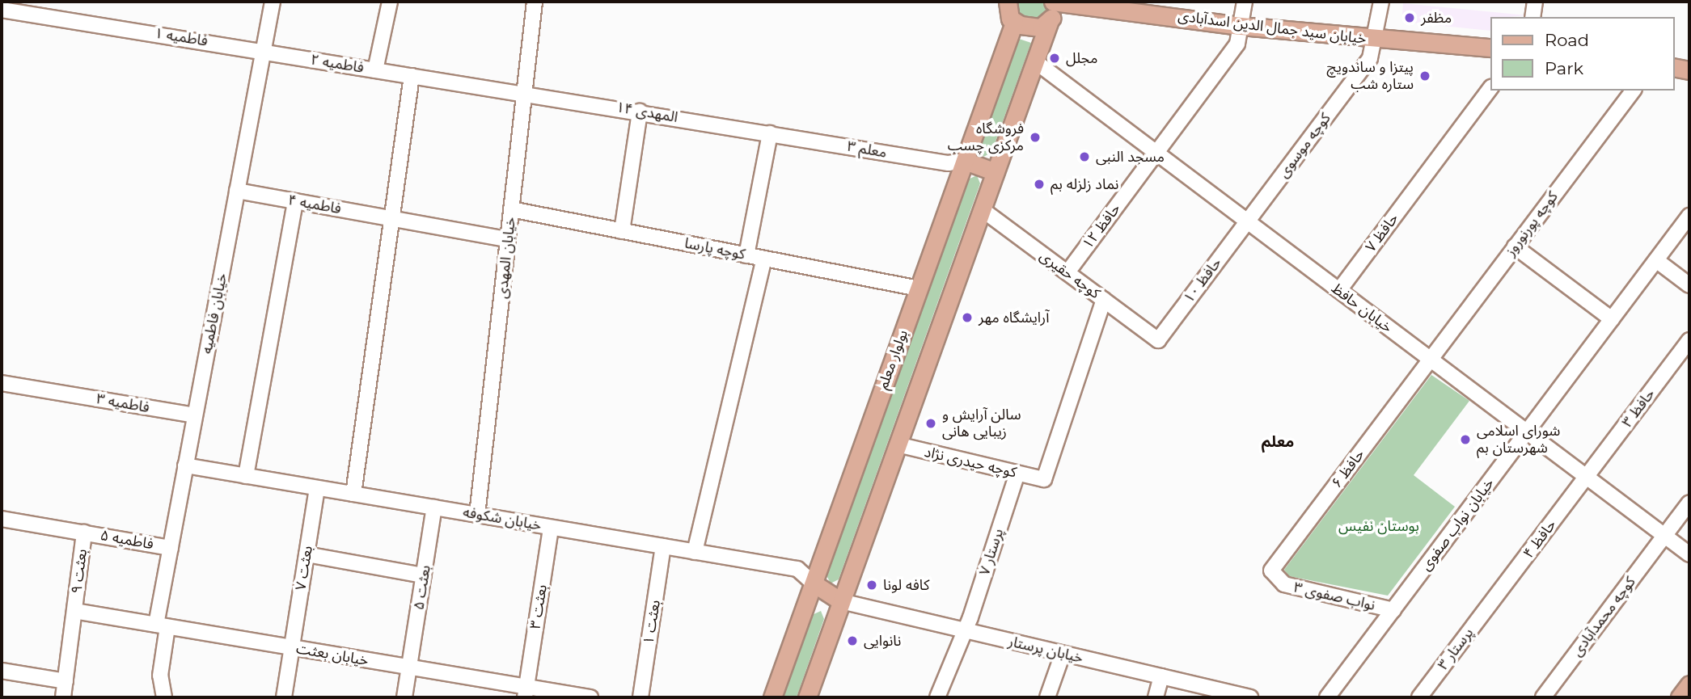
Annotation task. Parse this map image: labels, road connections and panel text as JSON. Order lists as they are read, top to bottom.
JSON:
{
  "streets": {
    "main road": ["خیابان سید جمال الدین اسدآبادی", "بولوار معلم"],
    "street": [
      "فاطمیه ۱",
      "فاطمیه ۲",
      "المهدی ۱۴",
      "کوچه موسوی",
      "معلم ۳",
      "فاطمیه ۴",
      "کوچه پورنوروز",
      "حافظ ۱۲",
      "حافظ ۷",
      "کوچه پارسا",
      "خیابان المهدی",
      "کوچه حقیری",
      "حافظ ۱۰",
      "خیابان حافظ",
      "خیابان فاطمیه",
      "فاطمیه ۳",
      "حافظ ۳",
      "کوچه حیدری نژاد",
      "حافظ ۶",
      "خیابان شکوفه",
      "خیابان نواب صفوی",
      "حافظ ۴",
      "فاطمیه ۵",
      "پرستار ۷",
      "بعثت ۷",
      "بعثت ۹",
      "بعثت ۵",
      "نواب صفوی ۳",
      "بعثت ۳",
      "کوچه محمدآبادی",
      "بعثت ۱",
      "پرستار ۳",
      "خیابان پرستار",
      "خیابان بعثت"
    ]
  },
  "crossings": [
    ["خیابان سید جمال الدین اسدآبادی", "کوچه موسوی"],
    ["خیابان سید جمال الدین اسدآبادی", "حافظ ۱۲"],
    ["فاطمیه ۱", "فاطمیه ۲"],
    ["فاطمیه ۱", "خیابان فاطمیه"],
    ["فاطمیه ۲", "المهدی ۱۴"],
    ["فاطمیه ۲", "خیابان المهدی"],
    ["فاطمیه ۲", "خیابان فاطمیه"],
    ["المهدی ۱۴", "معلم ۳"],
    ["المهدی ۱۴", "خیابان المهدی"],
    ["کوچه موسوی", "حافظ ۱۰"],
    ["کوچه موسوی", "خیابان حافظ"],
    ["معلم ۳", "بولوار معلم"],
    ["فاطمیه ۴", "خیابان المهدی"],
    ["فاطمیه ۴", "خیابان فاطمیه"],
    ["کوچه پورنوروز", "خیابان حافظ"],
    ["کوچه پورنوروز", "حافظ ۶"],
    ["حافظ ۱۲", "کوچه حقیری"],
    ["حافظ ۱۲", "خیابان حافظ"],
    ["حافظ ۷", "خیابان حافظ"],
    ["کوچه پارسا", "خیابان المهدی"],
    ["کوچه پارسا", "بولوار معلم"],
    ["خیابان المهدی", "خیابان شکوفه"],
    ["کوچه حقیری", "حافظ ۱۰"],
    ["کوچه حقیری", "کوچه حیدری نژاد"],
    ["حافظ ۱۰", "خیابان حافظ"],
    ["خیابان حافظ", "حافظ ۳"],
    ["خیابان حافظ", "حافظ ۶"],
    ["خیابان حافظ", "خیابان نواب صفوی"],
    ["خیابان حافظ", "حافظ ۴"],
    ["خیابان حافظ", "کوچه محمدآبادی"],
    ["خیابان فاطمیه", "فاطمیه ۳"],
    ["خیابان فاطمیه", "خیابان شکوفه"],
    ["خیابان فاطمیه", "فاطمیه ۵"],
    ["خیابان فاطمیه", "خیابان بعثت"],
    ["بولوار معلم", "خیابان شکوفه"],
    ["حافظ ۳", "حافظ ۴"],
    ["کوچه حیدری نژاد", "پرستار ۷"],
    ["حافظ ۶", "نواب صفوی ۳"],
    ["خیابان شکوفه", "بعثت ۷"],
    ["خیابان شکوفه", "بعثت ۵"],
    ["خیابان شکوفه", "بعثت ۳"],
    ["خیابان شکوفه", "بعثت ۱"],
    ["خیابان نواب صفوی", "نواب صفوی ۳"],
    ["حافظ ۴", "پرستار ۳"],
    ["فاطمیه ۵", "بعثت ۹"],
    ["پرستار ۷", "خیابان پرستار"],
    ["بعثت ۷", "خیابان بعثت"],
    ["بعثت ۹", "خیابان بعثت"],
    ["بعثت ۵", "خیابان بعثت"],
    ["بعثت ۳", "خیابان بعثت"]
  ],
  "districts": ["معلم"],
  "parks": ["بوستان نفیس"],
  "places": [
    "مظفر",
    "مجلل",
    "پیتزا و ساندویچ ستاره شب",
    "فروشگاه مرکزی چسب",
    "مسجد النبی",
    "نماد زلزله بم",
    "آرایشگاه مهر",
    "سالن آرایش و زیبایی هانی",
    "شورای اسلامی شهرستان بم",
    "کافه لونا",
    "نانوایی"
  ],
  "legend": ["Road", "Park"]
}
